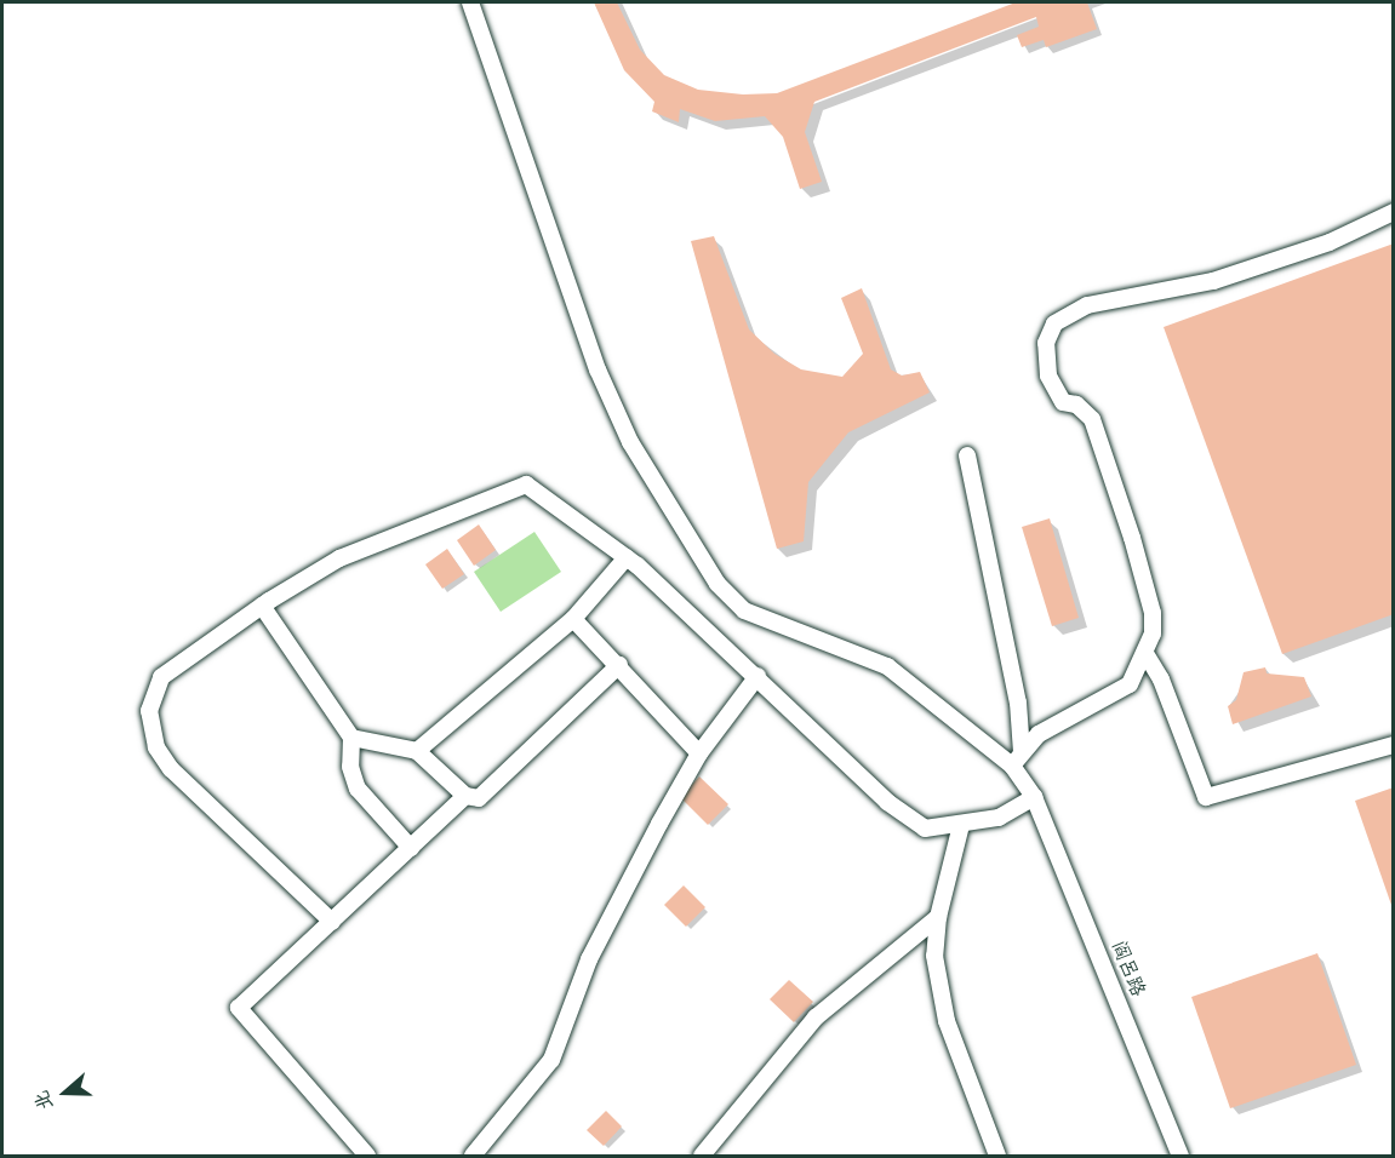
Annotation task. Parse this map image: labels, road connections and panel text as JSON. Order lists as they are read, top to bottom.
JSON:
{
  "streets": {
    "street": ["阎吕路"]
  },
  "north": "left"
}
